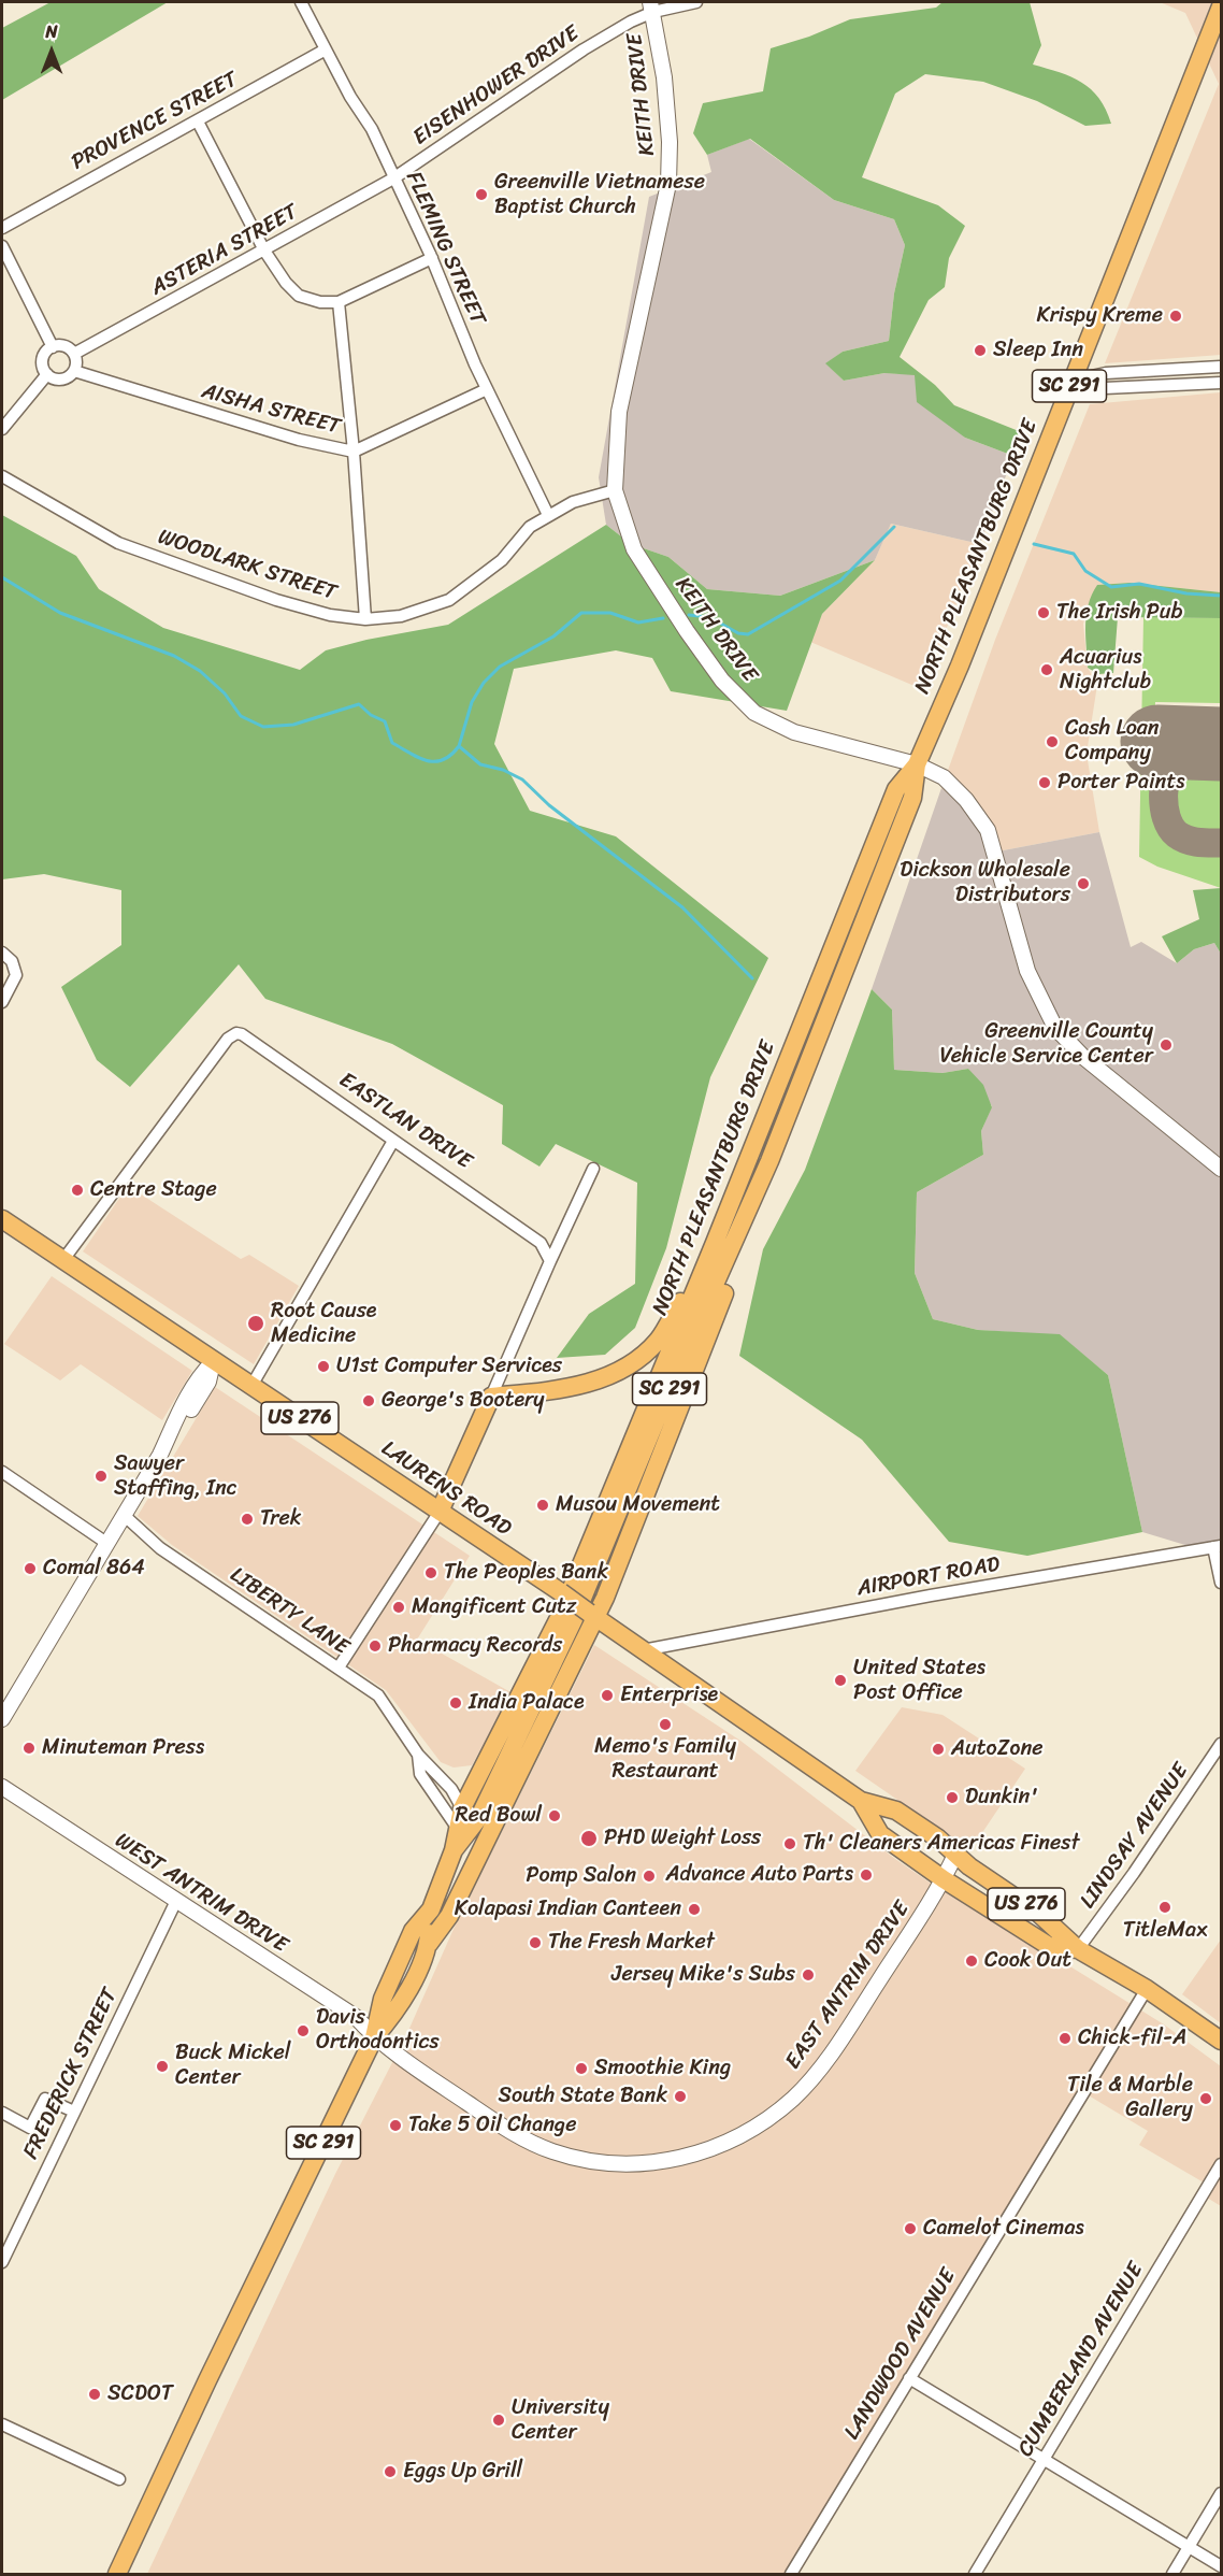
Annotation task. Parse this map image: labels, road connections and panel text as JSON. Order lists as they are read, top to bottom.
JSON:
{
  "streets": {
    "main road": [
      "SC 291",
      "NORTH PLEASANTBURG DRIVE",
      "US 276",
      "LAURENS ROAD"
    ],
    "street": [
      "EISENHOWER DRIVE",
      "KEITH DRIVE",
      "PROVENCE STREET",
      "FLEMING STREET",
      "ASTERIA STREET",
      "AISHA STREET",
      "WOODLARK STREET",
      "EASTLAN DRIVE",
      "AIRPORT ROAD",
      "LIBERTY LANE",
      "LINDSAY AVENUE",
      "WEST ANTRIM DRIVE",
      "EAST ANTRIM DRIVE",
      "FREDERICK STREET",
      "LANDWOOD AVENUE",
      "CUMBERLAND AVENUE"
    ]
  },
  "crossings": [
    ["EISENHOWER DRIVE", "KEITH DRIVE"],
    ["EISENHOWER DRIVE", "FLEMING STREET"],
    ["EISENHOWER DRIVE", "ASTERIA STREET"],
    ["KEITH DRIVE", "NORTH PLEASANTBURG DRIVE"],
    ["KEITH DRIVE", "WOODLARK STREET"],
    ["PROVENCE STREET", "FLEMING STREET"],
    ["FLEMING STREET", "ASTERIA STREET"],
    ["FLEMING STREET", "AISHA STREET"],
    ["FLEMING STREET", "WOODLARK STREET"],
    ["ASTERIA STREET", "AISHA STREET"],
    ["SC 291", "NORTH PLEASANTBURG DRIVE"],
    ["SC 291", "LAURENS ROAD"],
    ["SC 291", "LIBERTY LANE"],
    ["SC 291", "WEST ANTRIM DRIVE"],
    ["SC 291", "EAST ANTRIM DRIVE"],
    ["NORTH PLEASANTBURG DRIVE", "LAURENS ROAD"],
    ["EASTLAN DRIVE", "LAURENS ROAD"],
    ["LAURENS ROAD", "AIRPORT ROAD"],
    ["LAURENS ROAD", "LINDSAY AVENUE"],
    ["LAURENS ROAD", "EAST ANTRIM DRIVE"],
    ["LAURENS ROAD", "LANDWOOD AVENUE"],
    ["WEST ANTRIM DRIVE", "EAST ANTRIM DRIVE"],
    ["WEST ANTRIM DRIVE", "FREDERICK STREET"]
  ],
  "places": [
    "Greenville Vietnamese Baptist Church",
    "Krispy Kreme",
    "Sleep Inn",
    "The Irish Pub",
    "Acuarius Nightclub",
    "Cash Loan Company",
    "Porter Paints",
    "Dickson Wholesale Distributors",
    "Greenville County Vehicle Service Center",
    "Centre Stage",
    "Root Cause Medicine",
    "U1st Computer Services",
    "George's Bootery",
    "Sawyer Staffing, Inc",
    "Musou Movement",
    "Trek",
    "Comal 864",
    "The Peoples Bank",
    "Mangificent Cutz",
    "Pharmacy Records",
    "United States Post Office",
    "Enterprise",
    "India Palace",
    "Memo's Family Restaurant",
    "Minuteman Press",
    "AutoZone",
    "Dunkin'",
    "Red Bowl",
    "PHD Weight Loss",
    "Th' Cleaners Americas Finest",
    "Advance Auto Parts",
    "Pomp Salon",
    "TitleMax",
    "Kolapasi Indian Canteen",
    "The Fresh Market",
    "Cook Out",
    "Jersey Mike's Subs",
    "Davis Orthodontics",
    "Chick-fil-A",
    "Buck Mickel Center",
    "Smoothie King",
    "South State Bank",
    "Tile & Marble Gallery",
    "Take 5 Oil Change",
    "Camelot Cinemas",
    "SCDOT",
    "University Center",
    "Eggs Up Grill"
  ],
  "north": "top"
}
